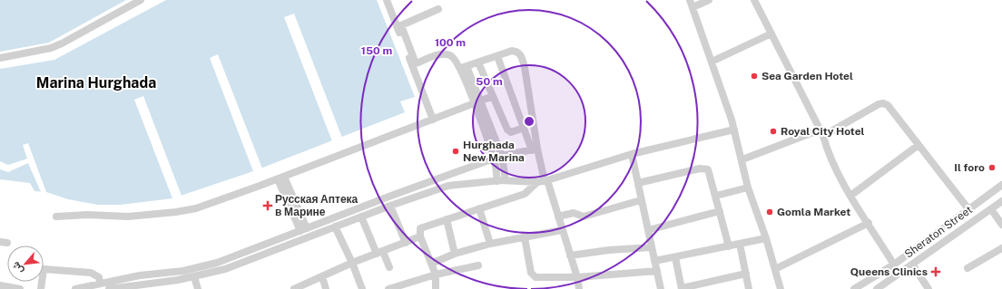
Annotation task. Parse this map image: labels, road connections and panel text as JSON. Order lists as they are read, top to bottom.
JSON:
{
  "streets": {
    "street": ["Sheraton Street"]
  },
  "districts": ["Marina Hurghada"],
  "places": {
    "other": [
      "Sea Garden Hotel",
      "Royal City Hotel",
      "Hurghada New Marina",
      "Il foro",
      "Gomla Market"
    ],
    "health": ["Русская Аптека в Марине", "Queens Clinics"]
  },
  "north": "bottom left",
  "rings": ["100 m", "150 m", "50 m"]
}
